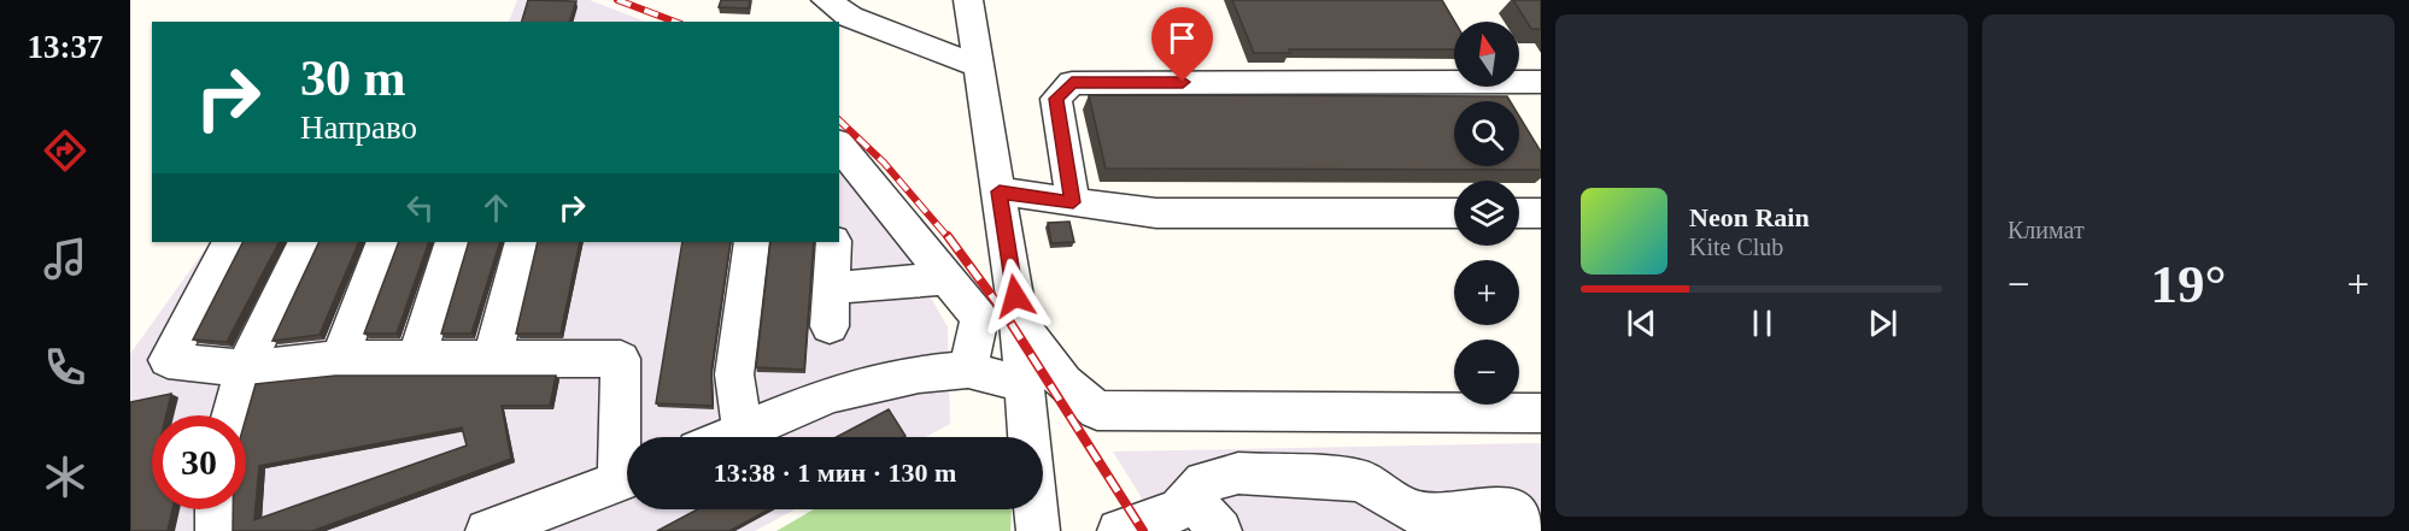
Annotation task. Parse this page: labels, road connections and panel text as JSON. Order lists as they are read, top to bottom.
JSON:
{
  "north": "top",
  "page": {
    "tabs": "13:37",
    "tile": "Климат",
    "map_buttons": ["+", "−"],
    "turn": ["30 m", "Направо"],
    "song": ["Neon Rain", "Kite Club"],
    "heat": ["−", "19°", "+"],
    "limit": "30",
    "trip": "13:38 · 1 мин · 130 m"
  }
}
